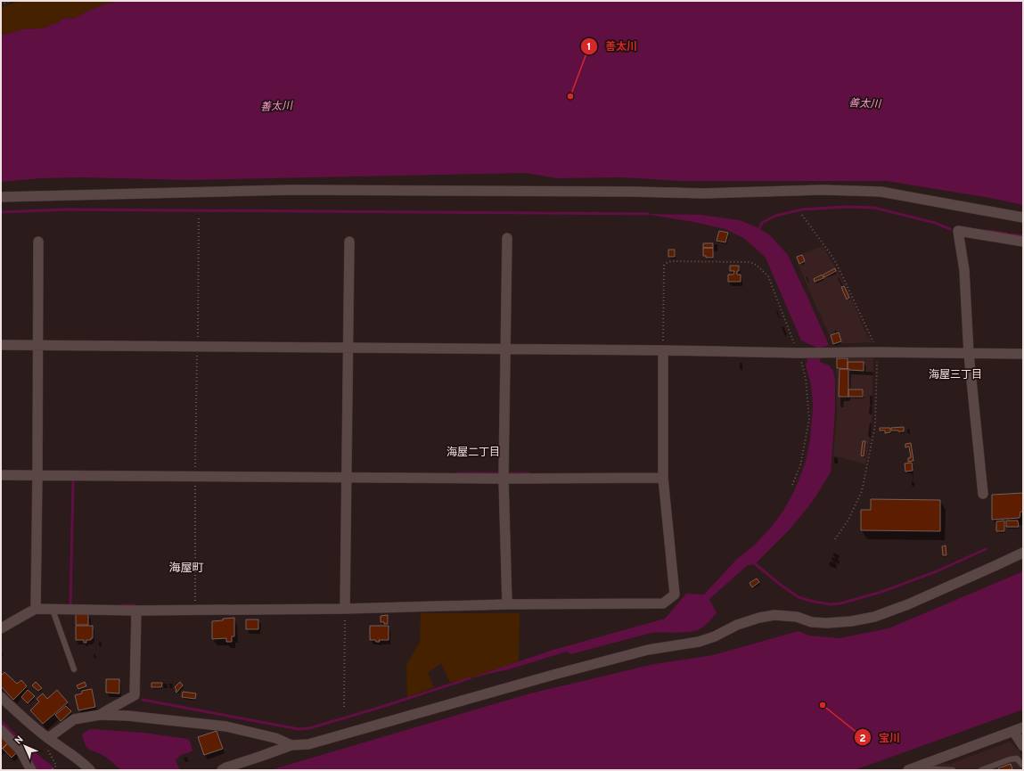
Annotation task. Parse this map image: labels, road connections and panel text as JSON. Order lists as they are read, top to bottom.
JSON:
{
  "districts": ["海屋三丁目", "海屋二丁目", "海屋町"],
  "water": ["善太川"],
  "places": ["善太川", "宝川"],
  "north": "top left"
}
